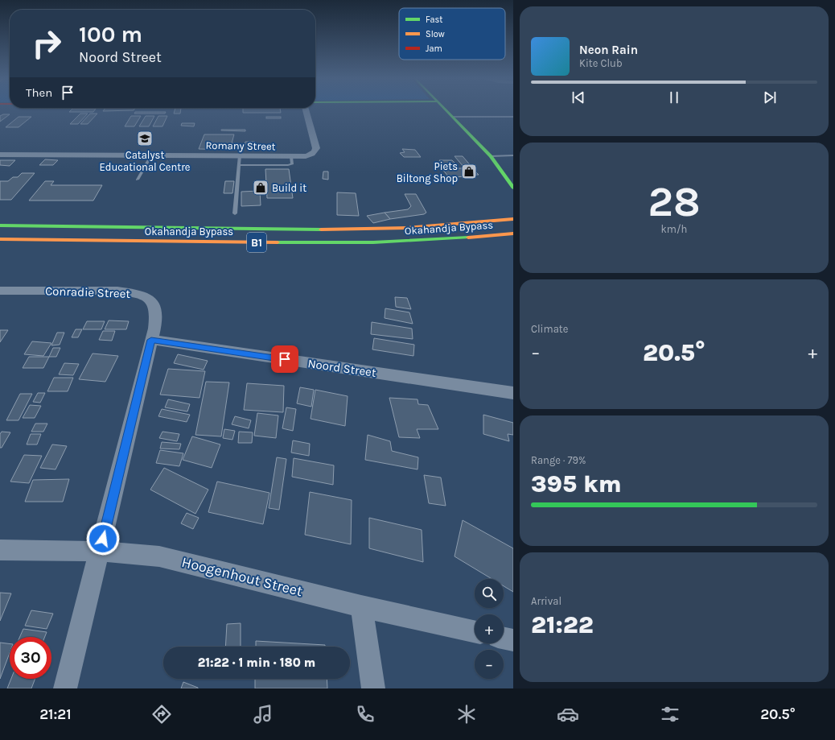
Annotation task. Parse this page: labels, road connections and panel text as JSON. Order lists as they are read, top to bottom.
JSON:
{
  "streets": {
    "main road": ["Okahandja Bypass", "B1"],
    "street": [
      "Romany Street",
      "Conradie Street",
      "Noord Street",
      "Hoogenhout Street"
    ]
  },
  "crossings": [
    ["Conradie Street", "Noord Street"],
    ["Conradie Street", "Hoogenhout Street"]
  ],
  "places": {
    "school or university": ["Catalyst Educational Centre"],
    "shop": ["Piets Biltong Shop", "Build it"]
  },
  "legend": ["Fast", "Slow", "Jam"],
  "page": {
    "turn": ["100 m", "Noord Street"],
    "song": ["Neon Rain", "Kite Club"],
    "then": "Then",
    "tile": [
      ["28", "km/h"],
      "Climate",
      ["Range · 79%", "395 km"],
      ["Arrival", "21:22"]
    ],
    "heat": ["−", "20.5°", "+"],
    "map_buttons": ["+", "−"],
    "limit": "30",
    "trip": "21:22 · 1 min · 180 m",
    "tabs": ["21:21", "20.5°"]
  }
}
